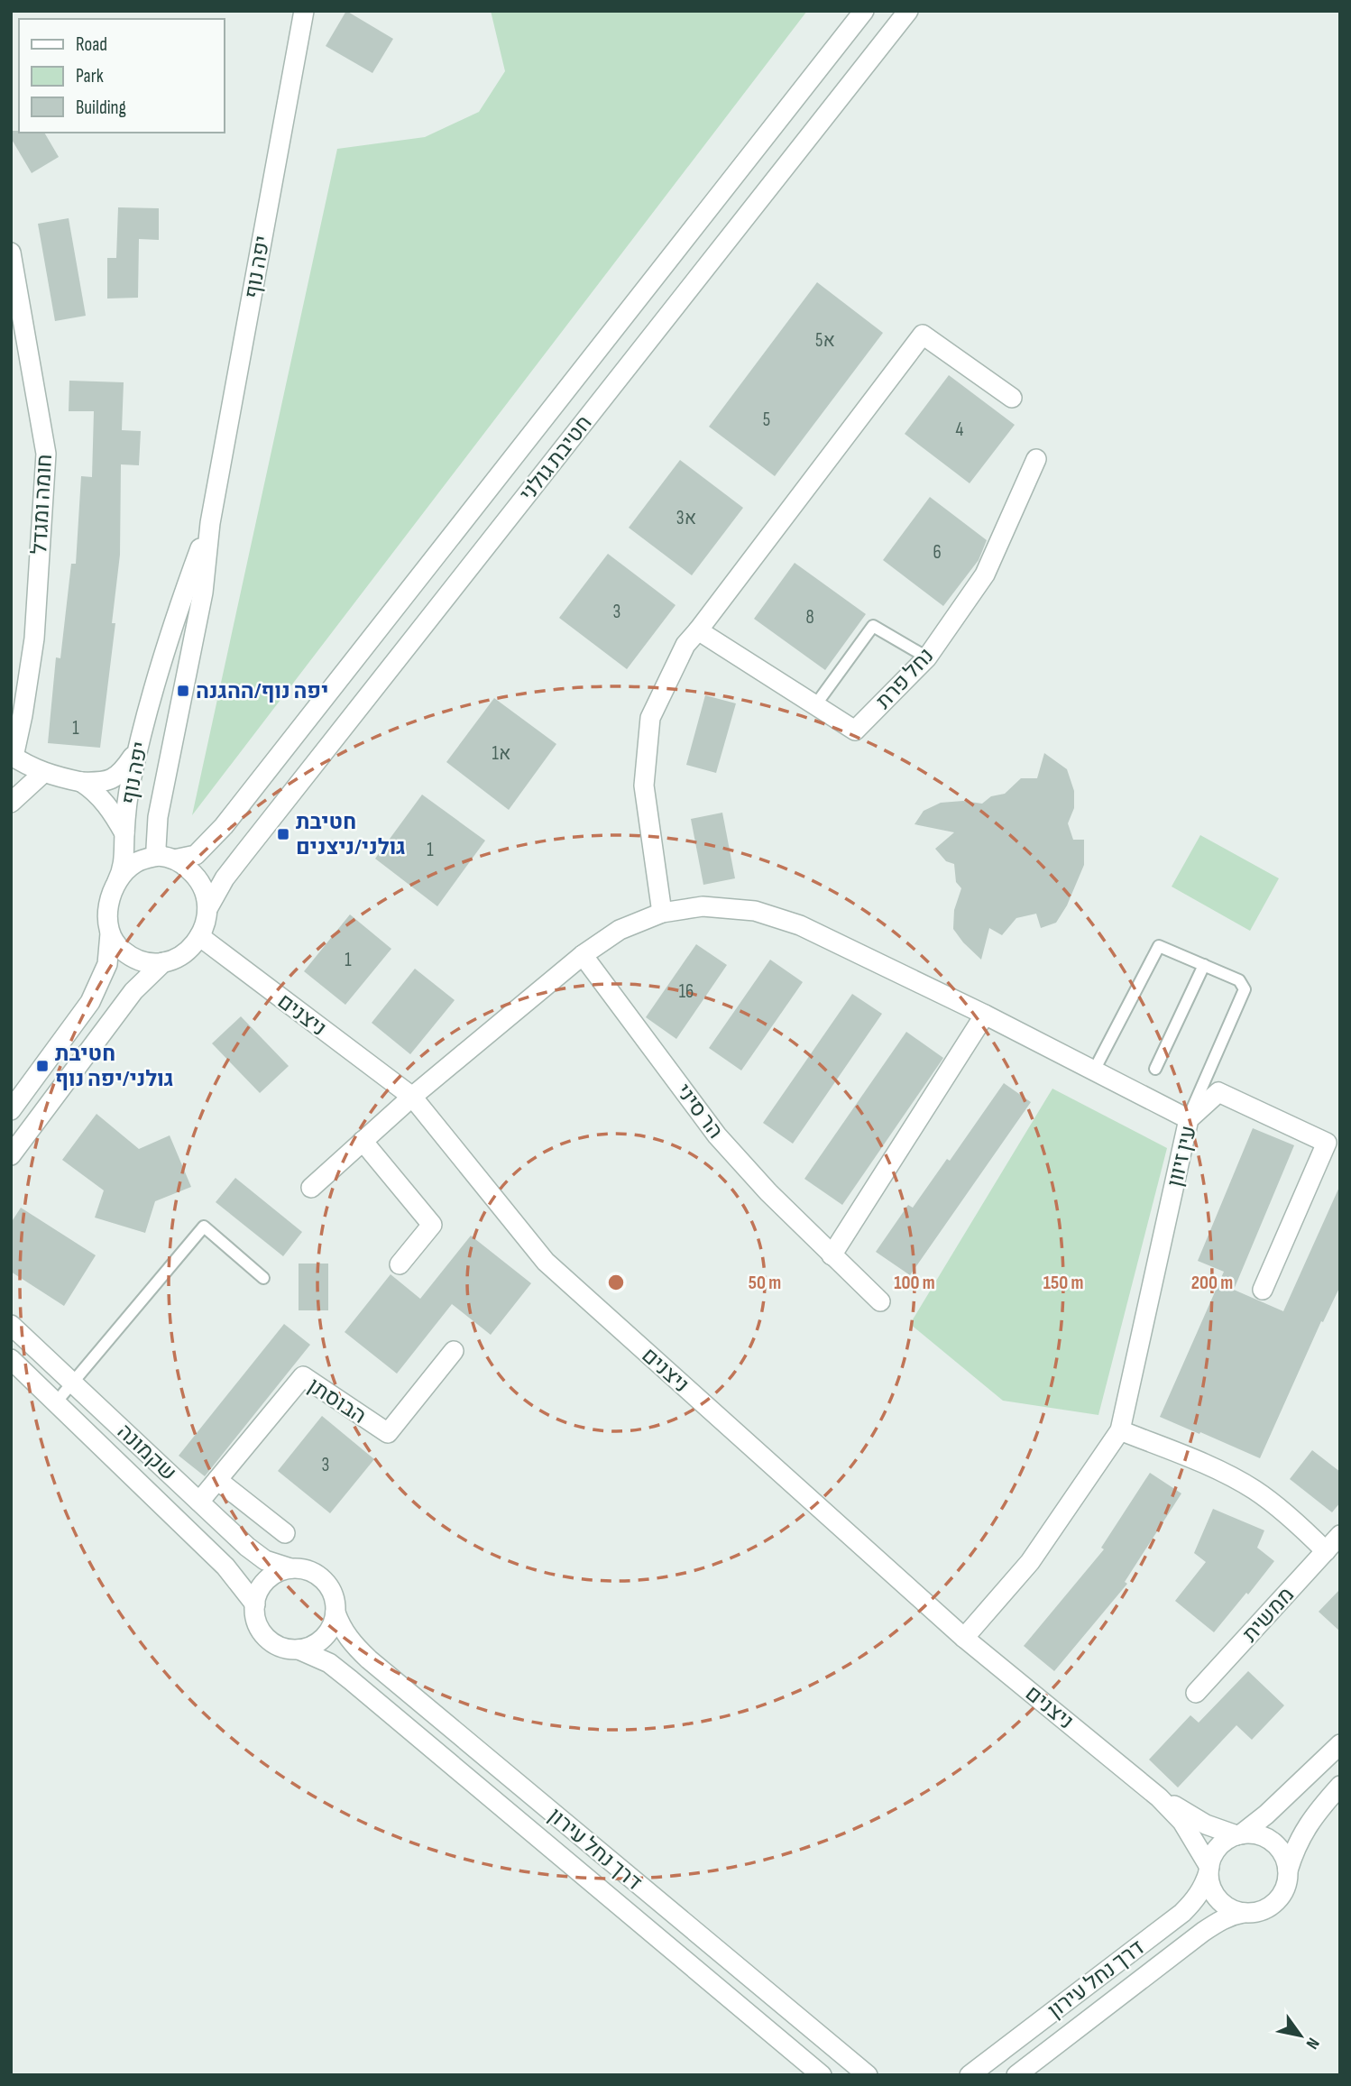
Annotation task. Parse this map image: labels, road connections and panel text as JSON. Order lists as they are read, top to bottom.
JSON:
{
  "streets": {
    "street": [
      "יפה נוף",
      "חטיבת גולני",
      "חומה ומגדל",
      "נחל פרת",
      "ניצנים",
      "הר סיני",
      "עין זיוון",
      "הבוסתן",
      "שקמונה",
      "ממשית",
      "דרך נחל עירון"
    ]
  },
  "crossings": [
    ["יפה נוף", "חטיבת גולני"],
    ["יפה נוף", "ניצנים"],
    ["חטיבת גולני", "ניצנים"],
    ["ניצנים", "עין זיוון"],
    ["ניצנים", "דרך נחל עירון"],
    ["הבוסתן", "שקמונה"],
    ["שקמונה", "דרך נחל עירון"]
  ],
  "places": {
    "transit": ["יפה נוף/ההגנה", "חטיבת גולני/ניצנים", "חטיבת גולני/יפה נוף"]
  },
  "house_numbers": [
    "5א",
    "5",
    "4",
    "3א",
    "6",
    "3",
    "8",
    "1",
    "1א",
    "1",
    "1",
    "16",
    "3"
  ],
  "legend": ["Road", "Park", "Building"],
  "north": "bottom right",
  "rings": [
    "50 m",
    "100 m",
    "150 m",
    "200 m"
  ]
}
